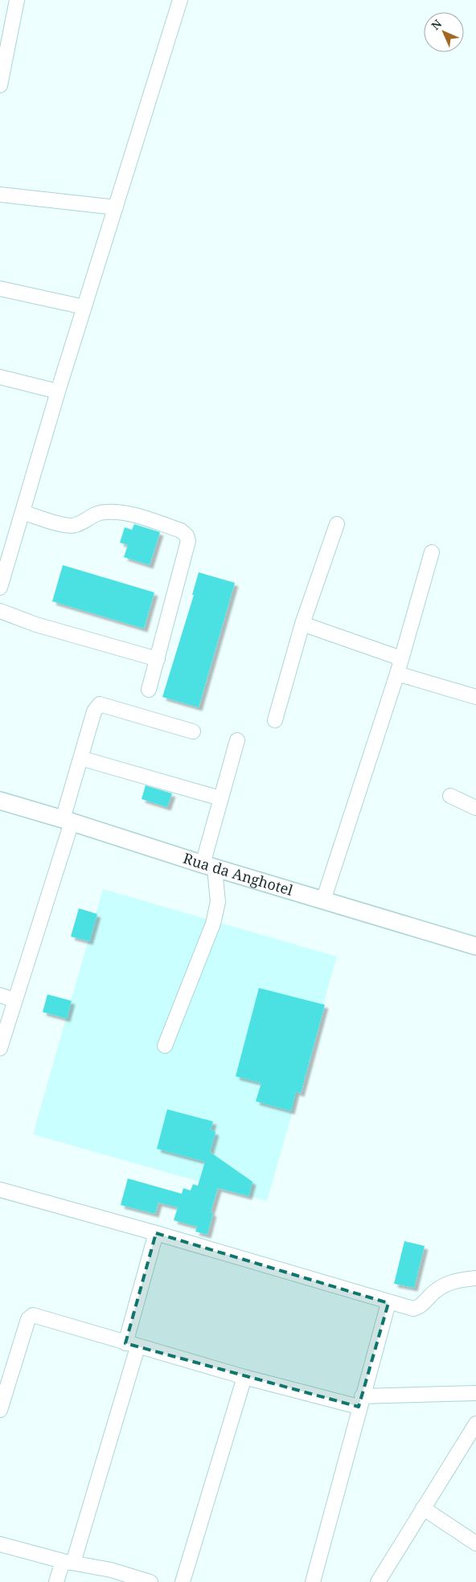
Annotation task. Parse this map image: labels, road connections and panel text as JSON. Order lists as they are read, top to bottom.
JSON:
{
  "streets": {
    "main road": ["Rua da Anghotel"]
  },
  "north": "top left"
}
